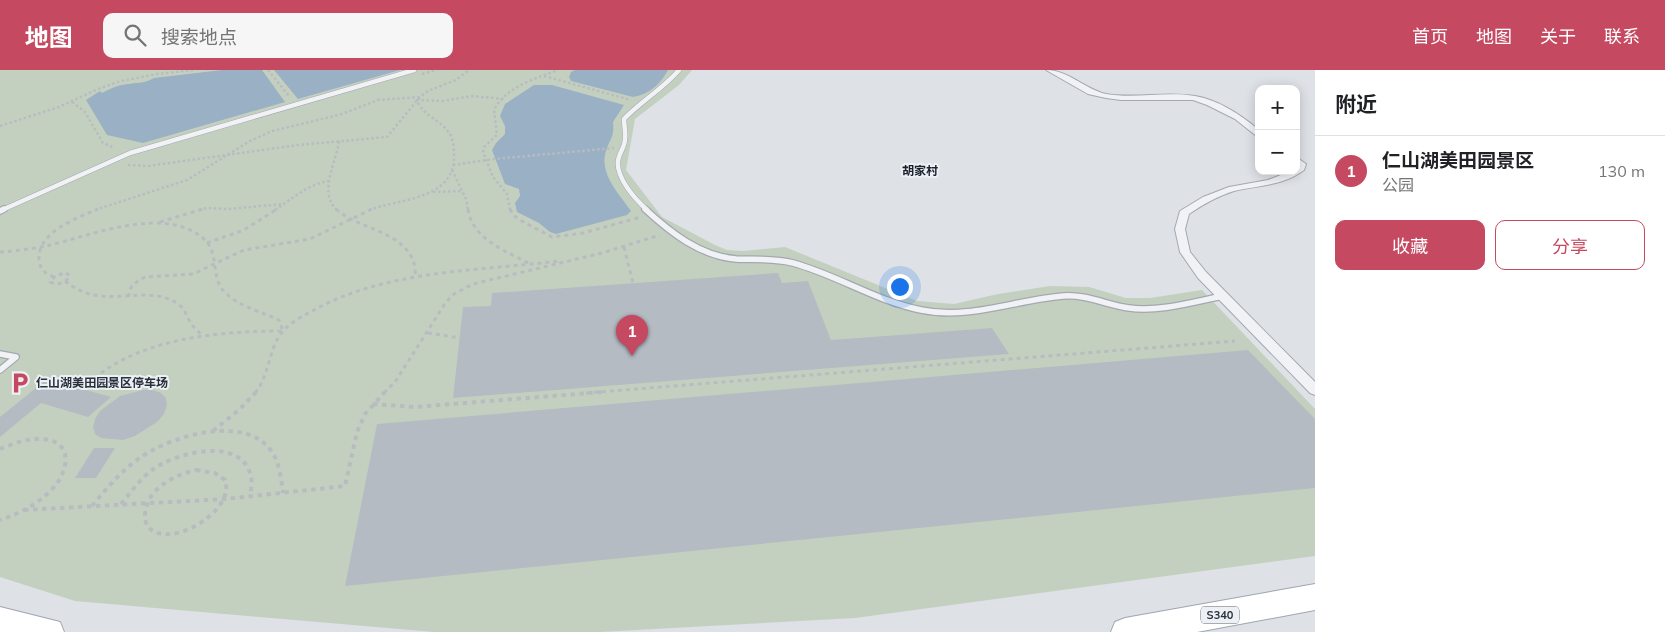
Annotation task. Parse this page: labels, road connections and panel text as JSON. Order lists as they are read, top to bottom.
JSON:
{
  "streets": {
    "main road": ["S340"]
  },
  "districts": ["胡家村"],
  "places": {
    "parking": ["仁山湖美田园景区停车场"]
  },
  "page": {
    "header": "地图",
    "search": "搜索地点",
    "nav": [
      "首页",
      "地图",
      "关于",
      "联系"
    ],
    "heading": "附近",
    "map_buttons": ["+", "−"],
    "list": [
      {
        "mark": "1",
        "name": "仁山湖美田园景区",
        "note": "公园",
        "value": "130 m"
      }
    ],
    "buttons": ["收藏", "分享"],
    "pins": "1"
  }
}
